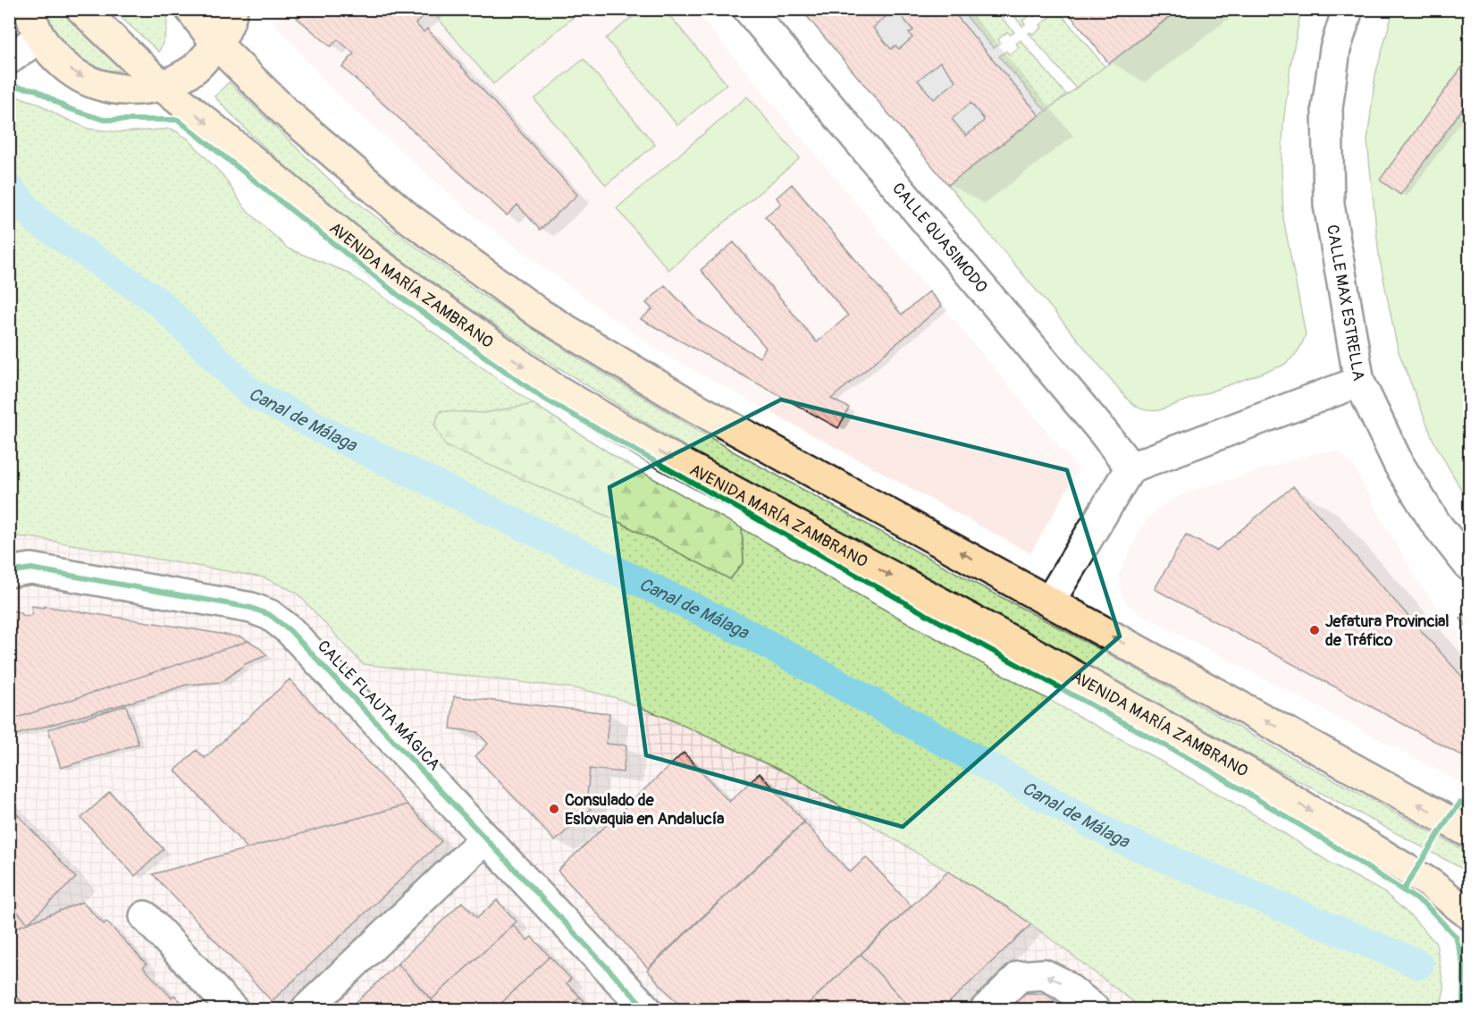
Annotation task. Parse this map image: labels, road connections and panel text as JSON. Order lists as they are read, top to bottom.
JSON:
{
  "streets": {
    "main road": ["AVENIDA MARÍA ZAMBRANO"],
    "street": ["CALLE QUASIMODO", "CALLE MAX ESTRELLA", "CALLE FLAUTA MÁGICA"]
  },
  "water": ["Canal de Málaga"],
  "places": ["Jefatura Provincial de Tráfico", "Consulado de Eslovaquia en Andalucía"]
}
